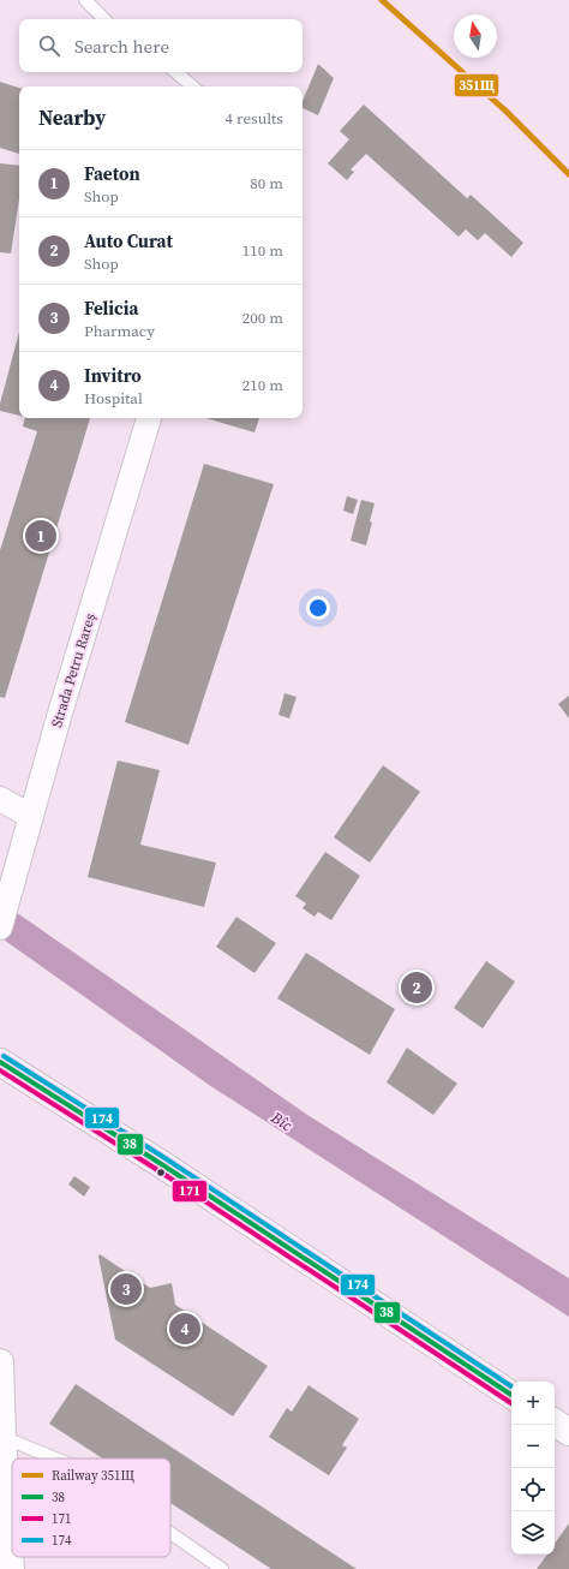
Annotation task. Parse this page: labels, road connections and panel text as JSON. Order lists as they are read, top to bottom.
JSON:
{
  "streets": {
    "street": ["Strada Petru Rareș"]
  },
  "water": ["Bîc"],
  "lines": [
    "rail line 351Щ",
    "transit line 174",
    "transit line 38",
    "transit line 171"
  ],
  "legend": [
    "Railway 351Щ",
    "38",
    "171",
    "174"
  ],
  "north": "top",
  "page": {
    "search": "Search here",
    "heading": ["Nearby", "4 results"],
    "list": [
      {
        "mark": "1",
        "name": "Faeton",
        "note": "Shop",
        "value": "80 m"
      },
      {
        "mark": "2",
        "name": "Auto Curat",
        "note": "Shop",
        "value": "110 m"
      },
      {
        "mark": "3",
        "name": "Felicia",
        "note": "Pharmacy",
        "value": "200 m"
      },
      {
        "mark": "4",
        "name": "Invitro",
        "note": "Hospital",
        "value": "210 m"
      }
    ],
    "pins": [
      "1",
      "2",
      "3",
      "4"
    ],
    "map_buttons": ["+", "−"]
  }
}
